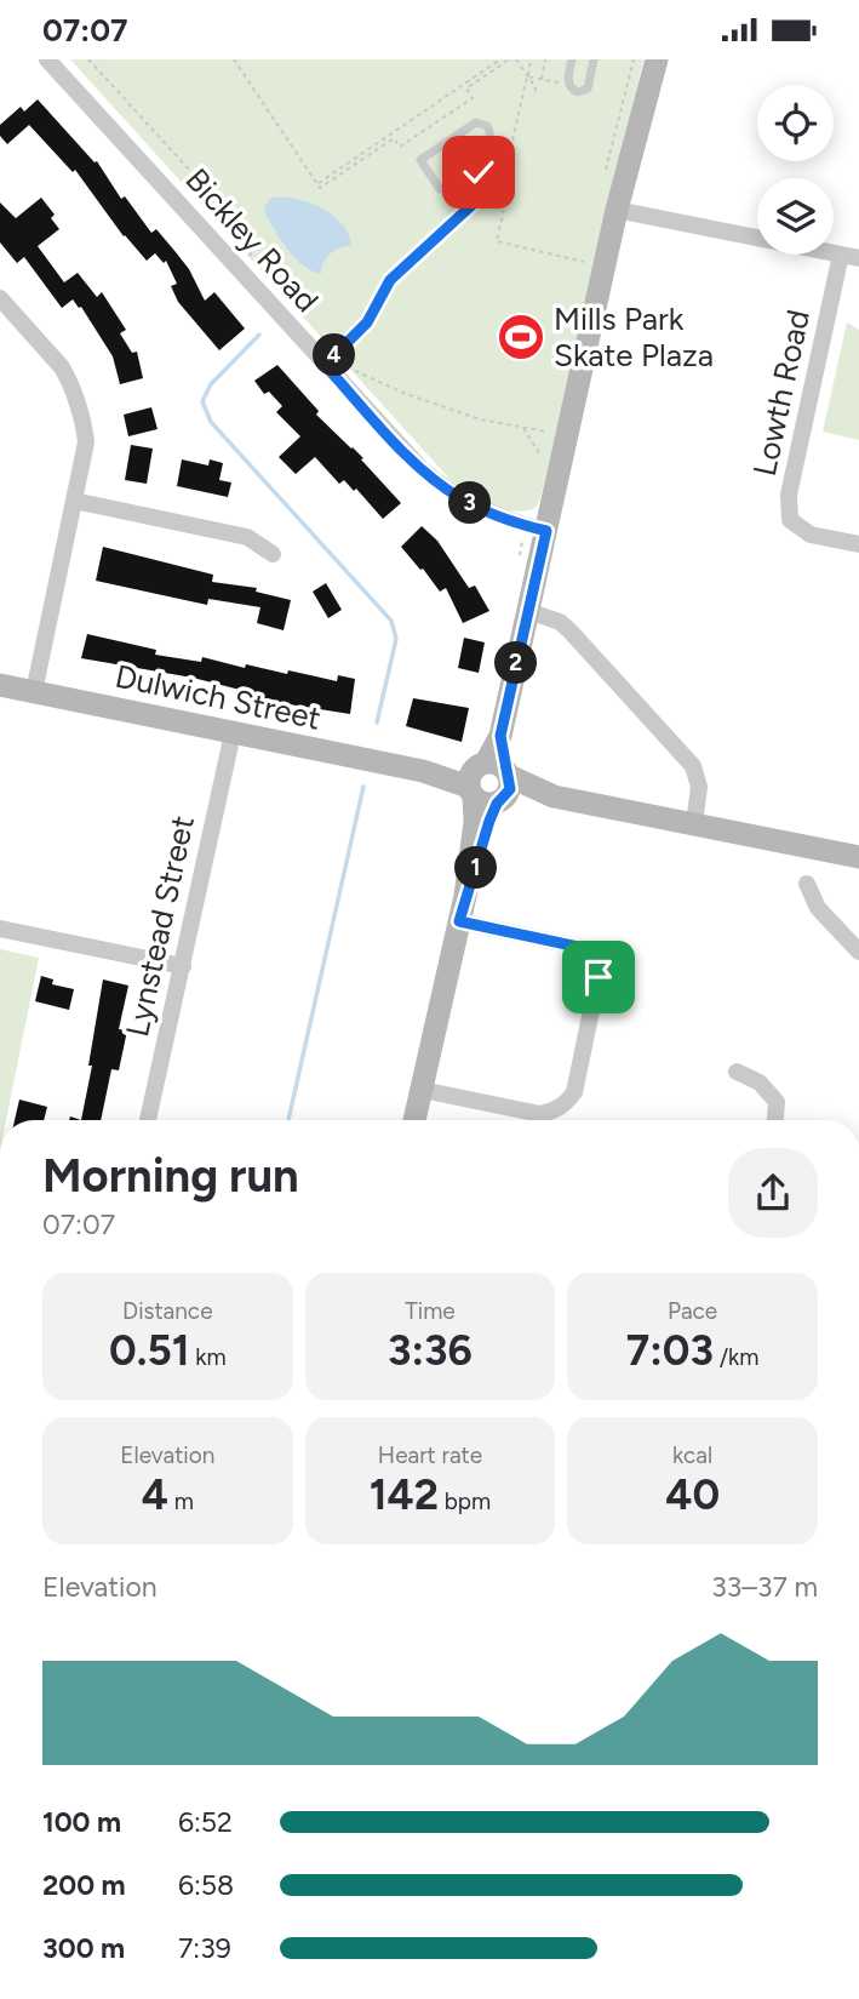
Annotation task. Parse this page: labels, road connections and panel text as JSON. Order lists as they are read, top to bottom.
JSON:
{
  "streets": {
    "main road": ["Dulwich Street"],
    "street": ["Bickley Road", "Lowth Road", "Lynstead Street"]
  },
  "crossings": [
    ["Dulwich Street", "Lynstead Street"]
  ],
  "places": {
    "sports": ["Mills Park Skate Plaza"]
  },
  "page": {
    "status": "07:07",
    "pins": [
      "4",
      "3",
      "2",
      "1"
    ],
    "heading": ["Morning run", "07:07"],
    "stats": [
      ["Distance", "0.51 km"],
      ["Time", "3:36"],
      ["Pace", "7:03 /km"],
      ["Elevation", "4 m"],
      ["Heart rate", "142 bpm"],
      ["kcal", "40"]
    ],
    "chart": ["Elevation", "33–37 m"],
    "list": [
      {
        "name": "100 m",
        "note": "6:52"
      },
      {
        "name": "200 m",
        "note": "6:58"
      },
      {
        "name": "300 m",
        "note": "7:39"
      }
    ]
  }
}
